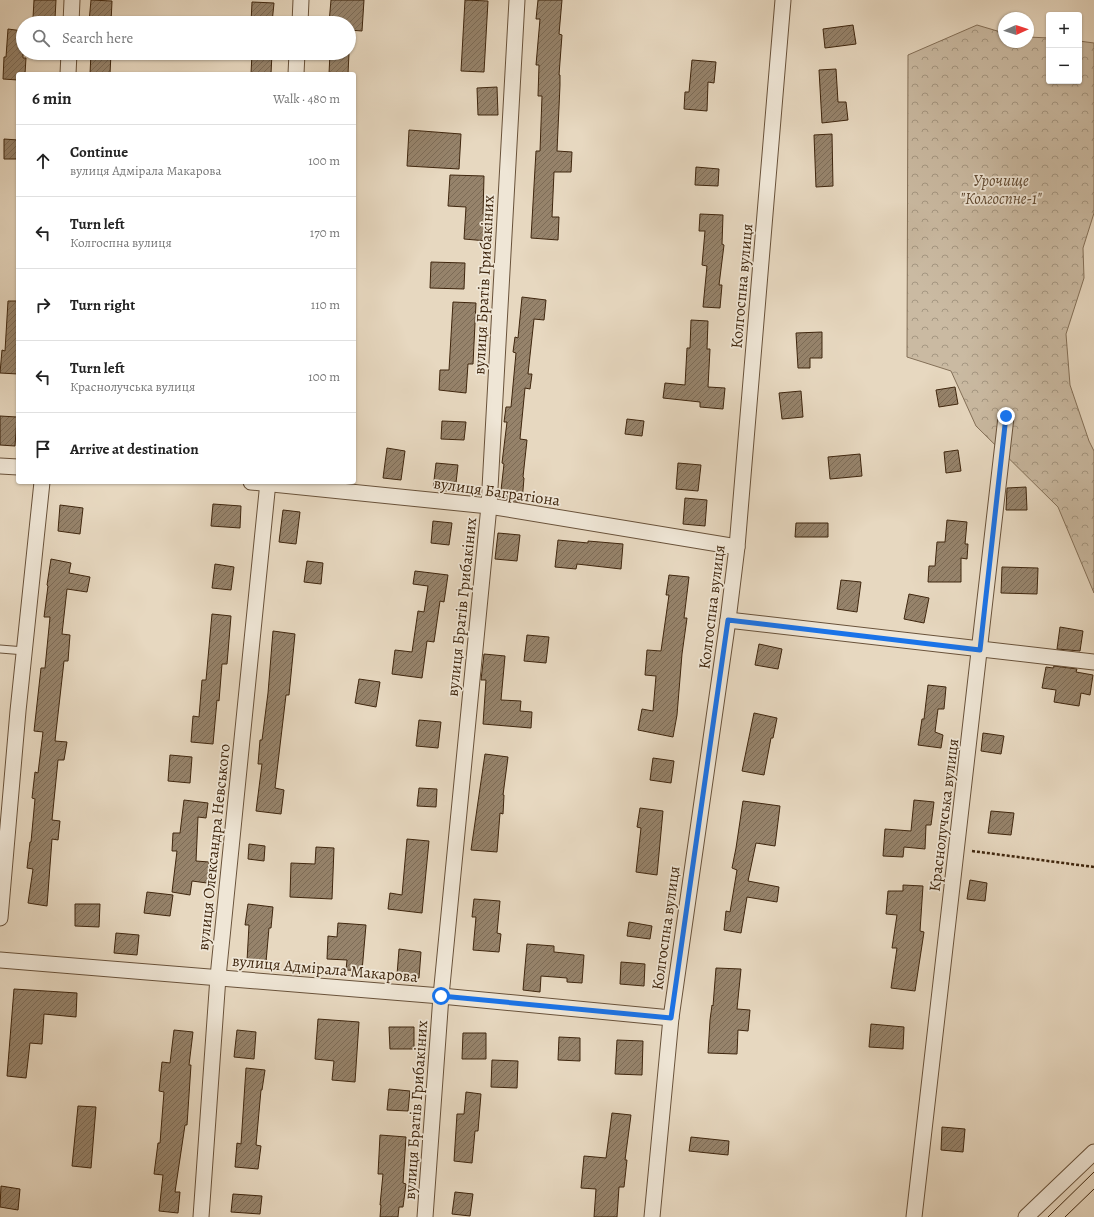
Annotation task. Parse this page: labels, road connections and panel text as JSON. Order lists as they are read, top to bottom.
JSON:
{
  "streets": {
    "street": [
      "вулиця Братів Грибакіних",
      "Колгоспна вулиця",
      "вулиця Багратіона",
      "Краснолучська вулиця",
      "вулиця Олександра Невського",
      "вулиця Адмірала Макарова"
    ]
  },
  "crossings": [
    ["вулиця Братів Грибакіних", "вулиця Багратіона"],
    ["вулиця Братів Грибакіних", "вулиця Адмірала Макарова"],
    ["Колгоспна вулиця", "вулиця Багратіона"],
    ["Колгоспна вулиця", "вулиця Адмірала Макарова"],
    ["вулиця Олександра Невського", "вулиця Адмірала Макарова"]
  ],
  "parks": ["Урочище \"Колгоспне-1\""],
  "north": "right",
  "page": {
    "map_buttons": ["+", "−"],
    "search": "Search here",
    "heading": ["6 min", "Walk · 480 m"],
    "list": [
      ["Continue", "вулиця Адмірала Макарова", "100 m"],
      ["Turn left", "Колгоспна вулиця", "170 m"],
      ["Turn right", "110 m"],
      ["Turn left", "Краснолучська вулиця", "100 m"],
      "Arrive at destination"
    ]
  }
}
